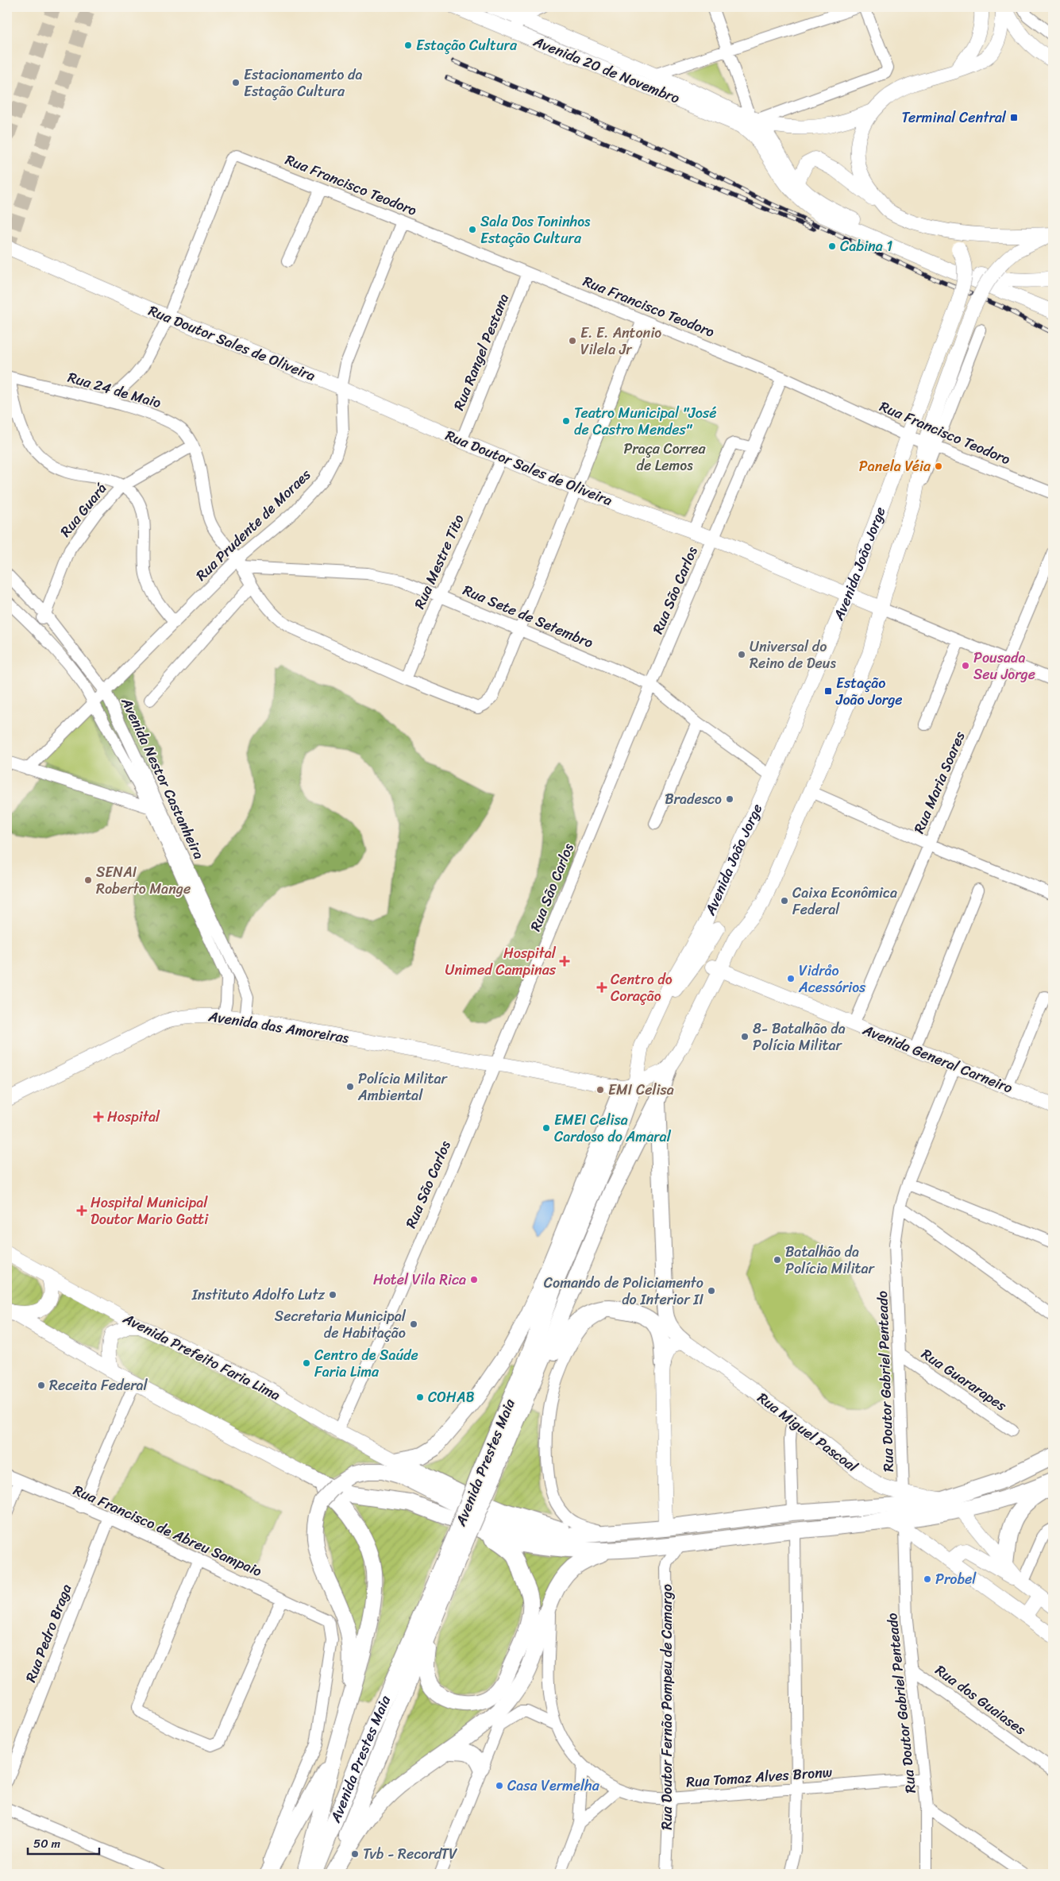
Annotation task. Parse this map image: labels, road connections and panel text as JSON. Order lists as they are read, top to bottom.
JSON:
{
  "streets": {
    "highway": ["Avenida Prestes Maia"],
    "main road": [
      "Avenida 20 de Novembro",
      "Rua Doutor Sales de Oliveira",
      "Avenida João Jorge",
      "Avenida das Amoreiras",
      "Avenida General Carneiro",
      "Avenida Prefeito Faria Lima",
      "Rua Miguel Pascoal"
    ],
    "street": [
      "Rua Francisco Teodoro",
      "Rua Rangel Pestana",
      "Rua 24 de Maio",
      "Rua Guará",
      "Rua Prudente de Moraes",
      "Rua Mestre Tito",
      "Rua São Carlos",
      "Rua Sete de Setembro",
      "Avenida Nestor Castanheira",
      "Rua Maria Soares",
      "Rua Guararapes",
      "Rua Doutor Gabriel Penteado",
      "Rua Francisco de Abreu Sampaio",
      "Rua Pedro Braga",
      "Rua dos Guaiases",
      "Rua Doutor Fernão Pompeu de Camargo",
      "Rua Tomaz Alves Bronw"
    ]
  },
  "crossings": [
    ["Rua Francisco Teodoro", "Rua Doutor Sales de Oliveira"],
    ["Rua Francisco Teodoro", "Rua Rangel Pestana"],
    ["Rua Francisco Teodoro", "Rua Prudente de Moraes"],
    ["Rua Francisco Teodoro", "Avenida João Jorge"],
    ["Rua Francisco Teodoro", "Rua São Carlos"],
    ["Rua Doutor Sales de Oliveira", "Rua Rangel Pestana"],
    ["Rua Doutor Sales de Oliveira", "Rua Prudente de Moraes"],
    ["Rua Doutor Sales de Oliveira", "Rua Mestre Tito"],
    ["Rua Doutor Sales de Oliveira", "Avenida João Jorge"],
    ["Rua Doutor Sales de Oliveira", "Rua São Carlos"],
    ["Rua Doutor Sales de Oliveira", "Rua Maria Soares"],
    ["Rua 24 de Maio", "Rua Guará"],
    ["Rua 24 de Maio", "Rua Prudente de Moraes"],
    ["Rua 24 de Maio", "Rua Mestre Tito"],
    ["Rua 24 de Maio", "Rua Sete de Setembro"],
    ["Rua Guará", "Avenida Nestor Castanheira"],
    ["Rua Prudente de Moraes", "Rua Sete de Setembro"],
    ["Rua Prudente de Moraes", "Avenida Nestor Castanheira"],
    ["Rua Mestre Tito", "Rua Sete de Setembro"],
    ["Avenida João Jorge", "Rua Sete de Setembro"],
    ["Avenida João Jorge", "Avenida Prestes Maia"],
    ["Rua São Carlos", "Rua Sete de Setembro"],
    ["Rua São Carlos", "Avenida das Amoreiras"],
    ["Rua São Carlos", "Avenida Prefeito Faria Lima"],
    ["Avenida Nestor Castanheira", "Avenida das Amoreiras"],
    ["Rua Maria Soares", "Avenida General Carneiro"],
    ["Avenida General Carneiro", "Rua Doutor Gabriel Penteado"],
    ["Rua Guararapes", "Rua Doutor Gabriel Penteado"],
    ["Rua Doutor Gabriel Penteado", "Rua Miguel Pascoal"],
    ["Rua Doutor Gabriel Penteado", "Rua dos Guaiases"],
    ["Rua Doutor Gabriel Penteado", "Rua Tomaz Alves Bronw"],
    ["Rua Francisco de Abreu Sampaio", "Rua Pedro Braga"],
    ["Rua Doutor Fernão Pompeu de Camargo", "Rua Tomaz Alves Bronw"]
  ],
  "parks": ["Praça Correa de Lemos"],
  "places": {
    "other": [
      "Estação Cultura",
      "Estacionamento da Estação Cultura",
      "Sala Dos Toninhos Estação Cultura",
      "Cabina 1",
      "E. E. Antonio Vilela Jr",
      "Teatro Municipal \"José de Castro Mendes\"",
      "Panela Véia",
      "Universal do Reino de Deus",
      "Pousada Seu Jorge",
      "Bradesco",
      "SENAI Roberto Mange",
      "Caixa Econômica Federal",
      "Vidråo Acessórios",
      "8- Batalhão da Polícia Militar",
      "Polícia Militar Ambiental",
      "EMI Celisa",
      "EMEI Celisa Cardoso do Amaral",
      "Batalhão da Polícia Militar",
      "Hotel Vila Rica",
      "Comando de Policiamento do Interior II",
      "Instituto Adolfo Lutz",
      "Secretaria Municipal de Habitação",
      "Centro de Saúde Faria Lima",
      "Receita Federal",
      "COHAB",
      "Probel",
      "Casa Vermelha",
      "Tvb - RecordTV"
    ],
    "transit": ["Terminal Central", "Estação João Jorge"],
    "health": [
      "Hospital Unimed Campinas",
      "Centro do Coração",
      "Hospital",
      "Hospital Municipal Doutor Mario Gatti"
    ]
  },
  "scale_bar": "50 m"
}
